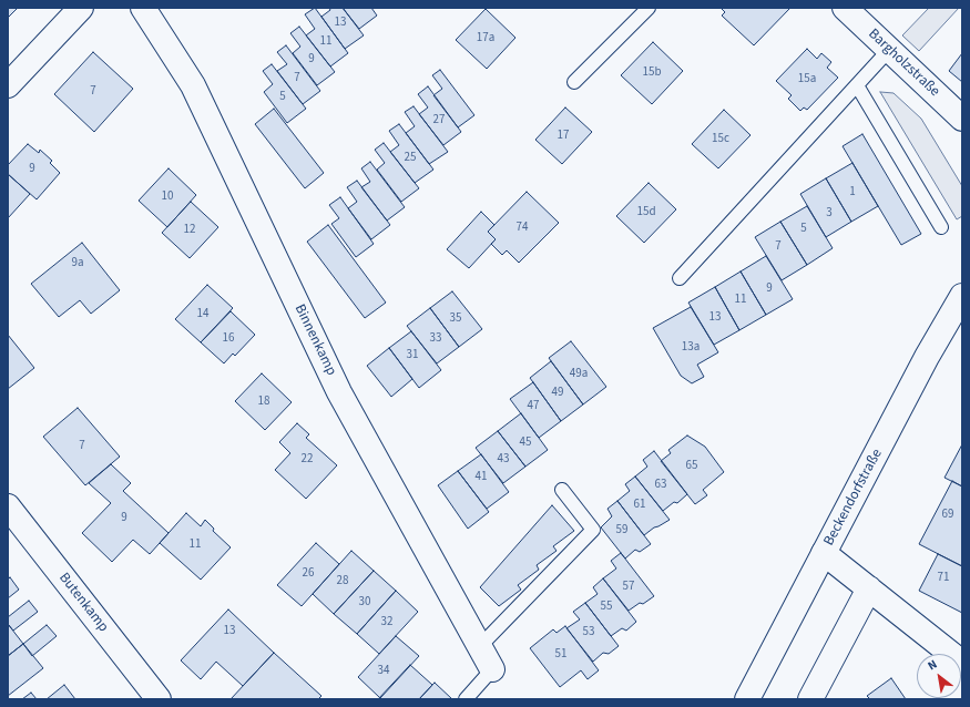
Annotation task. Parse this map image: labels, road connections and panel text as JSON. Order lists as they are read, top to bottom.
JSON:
{
  "streets": {
    "street": [
      "Bargholzstraße",
      "Binnenkamp",
      "Beckendorfstraße",
      "Butenkamp"
    ]
  },
  "house_numbers": [
    "13",
    "17a",
    "11",
    "9",
    "15b",
    "7",
    "15a",
    "7",
    "5",
    "27",
    "17",
    "15c",
    "25",
    "9",
    "1",
    "10",
    "15d",
    "3",
    "74",
    "5",
    "12",
    "7",
    "9a",
    "9",
    "11",
    "14",
    "13",
    "35",
    "16",
    "33",
    "13a",
    "31",
    "49a",
    "49",
    "18",
    "47",
    "45",
    "7",
    "22",
    "43",
    "65",
    "41",
    "63",
    "61",
    "69",
    "9",
    "59",
    "11",
    "26",
    "71",
    "28",
    "57",
    "30",
    "55",
    "32",
    "13",
    "53",
    "51",
    "34"
  ],
  "north": "top left"
}
